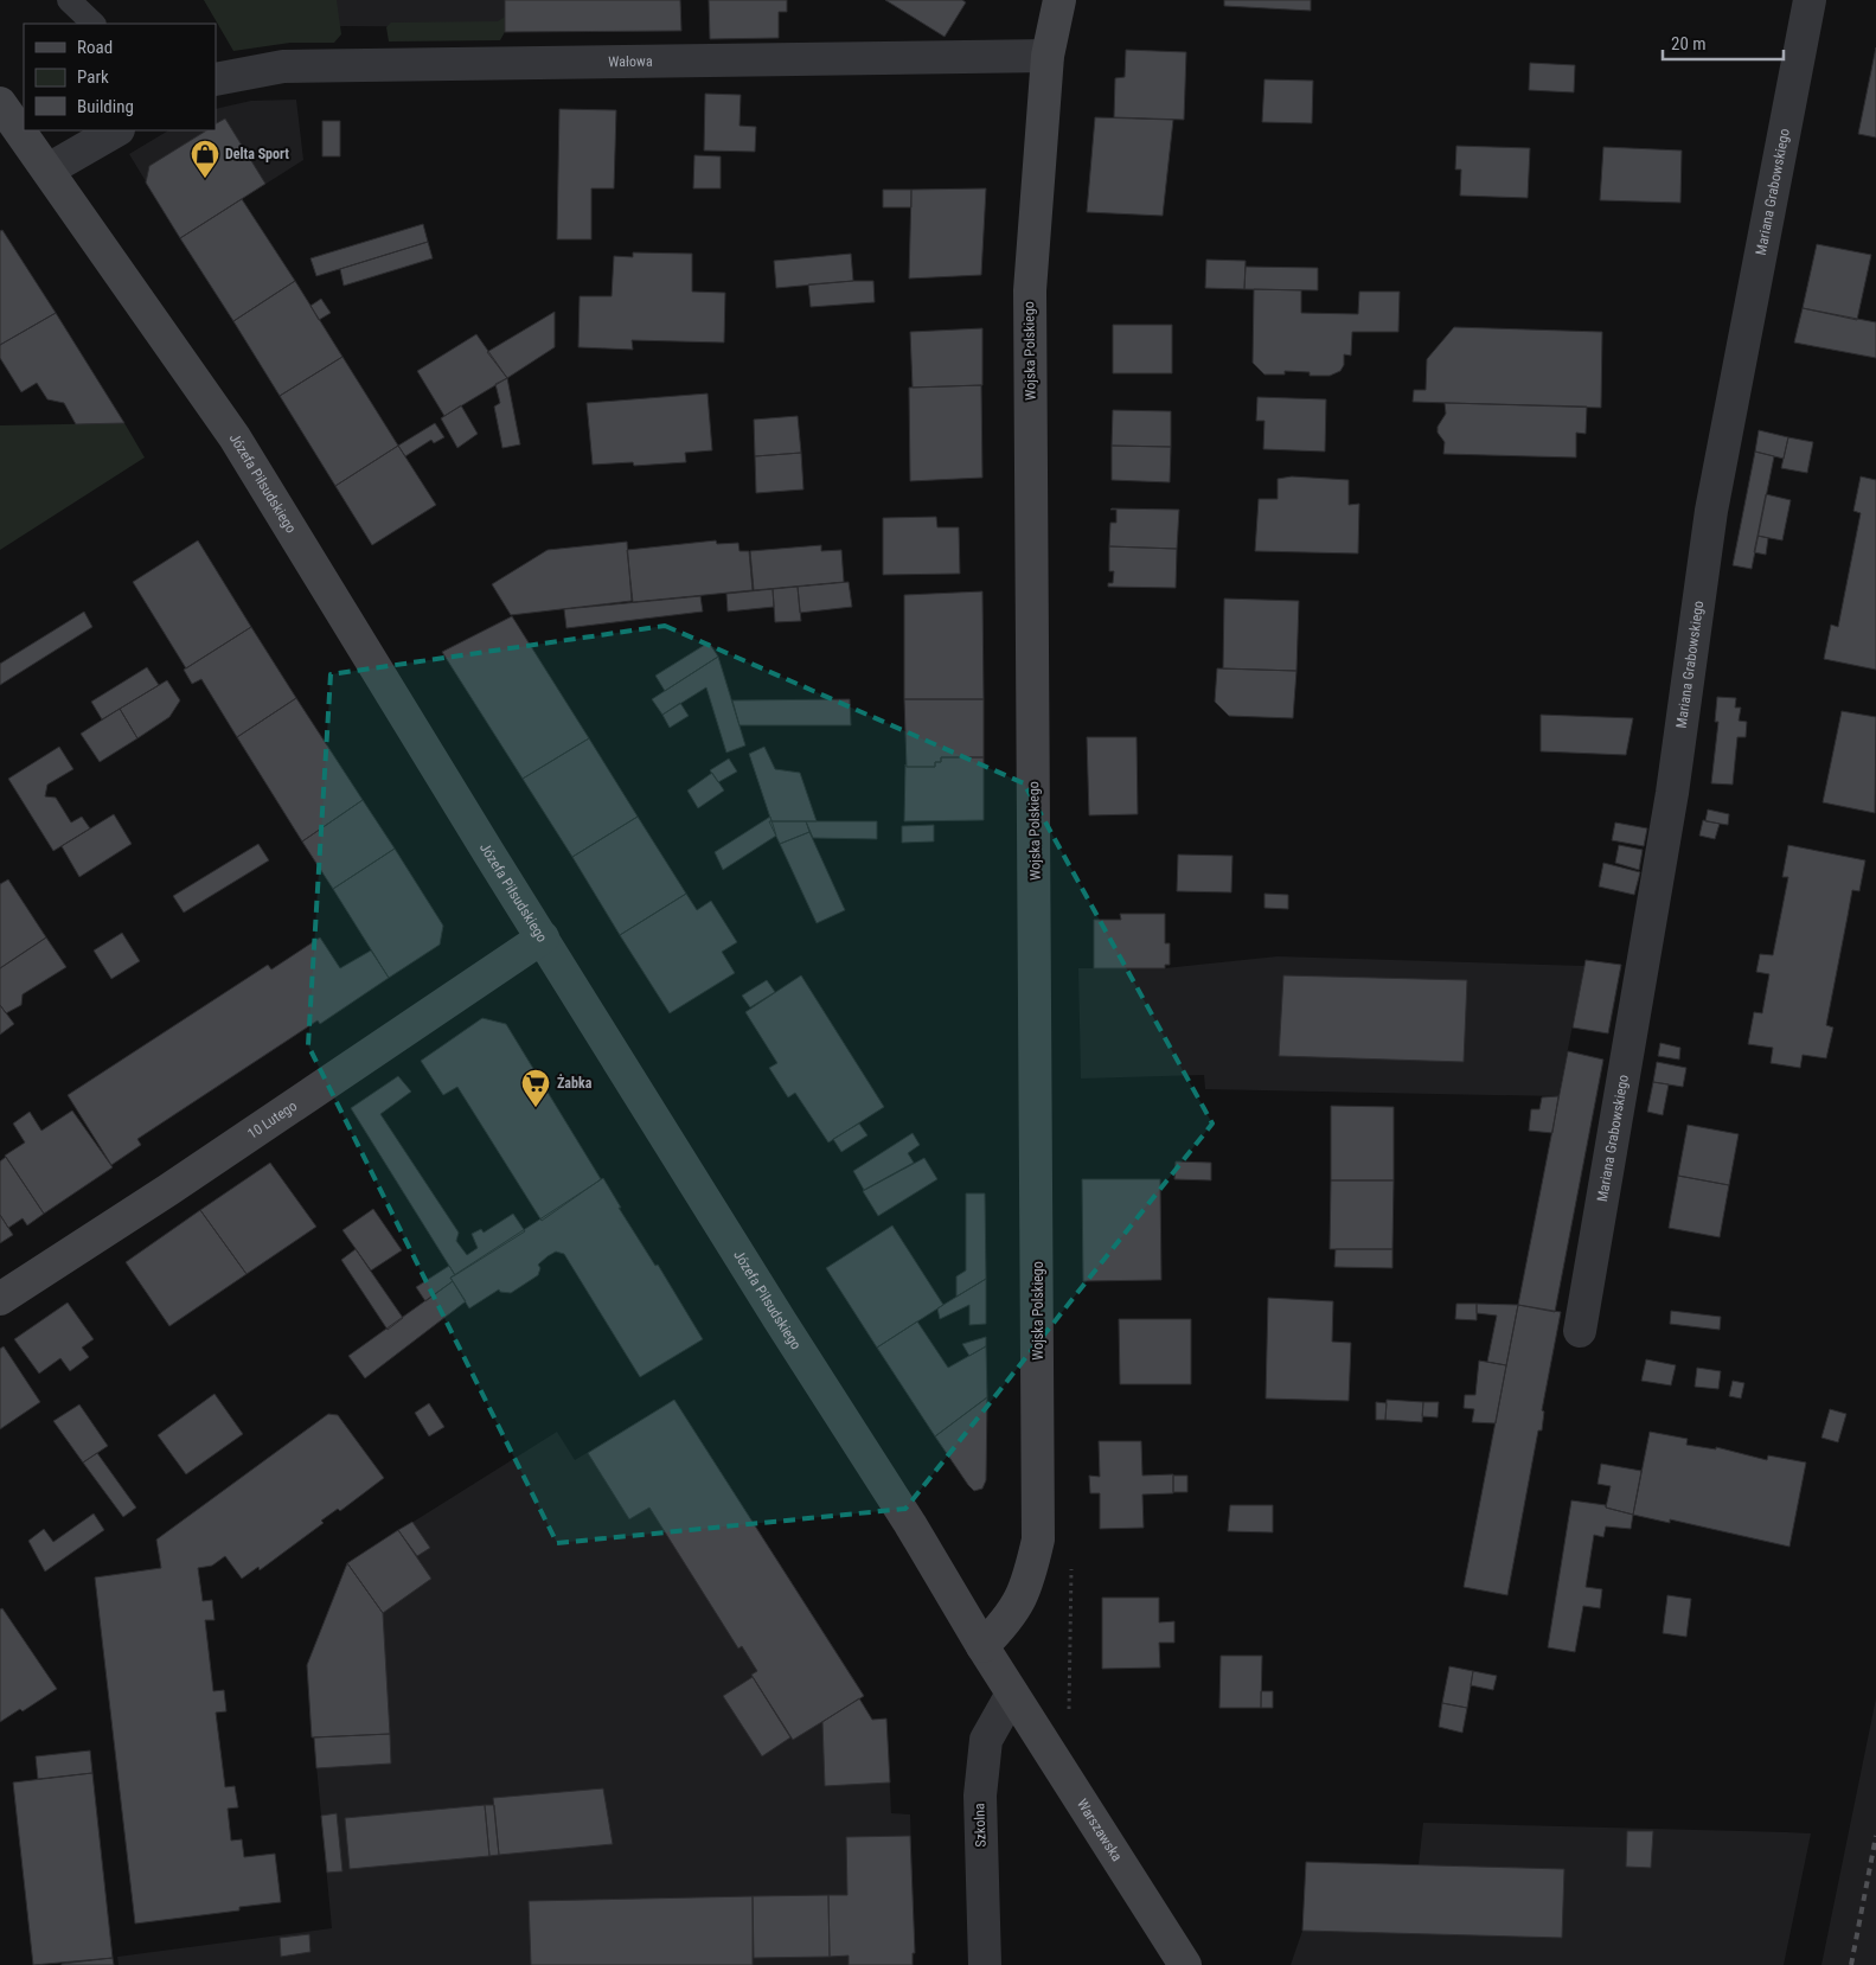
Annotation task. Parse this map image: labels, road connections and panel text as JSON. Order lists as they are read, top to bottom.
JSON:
{
  "streets": {
    "street": [
      "Wałowa",
      "Mariana Grabowskiego",
      "Wojska Polskiego",
      "Józefa Piłsudskiego",
      "10 Lutego",
      "Szkolna",
      "Warszawska"
    ]
  },
  "crossings": [
    ["Wałowa", "Wojska Polskiego"],
    ["Wojska Polskiego", "Józefa Piłsudskiego"],
    ["Józefa Piłsudskiego", "10 Lutego"],
    ["Józefa Piłsudskiego", "Szkolna"],
    ["Józefa Piłsudskiego", "Warszawska"],
    ["Szkolna", "Warszawska"]
  ],
  "places": {
    "shop": ["Delta Sport"],
    "supermarket": ["Żabka"]
  },
  "legend": ["Road", "Park", "Building"],
  "scale_bar": "20 m"
}
